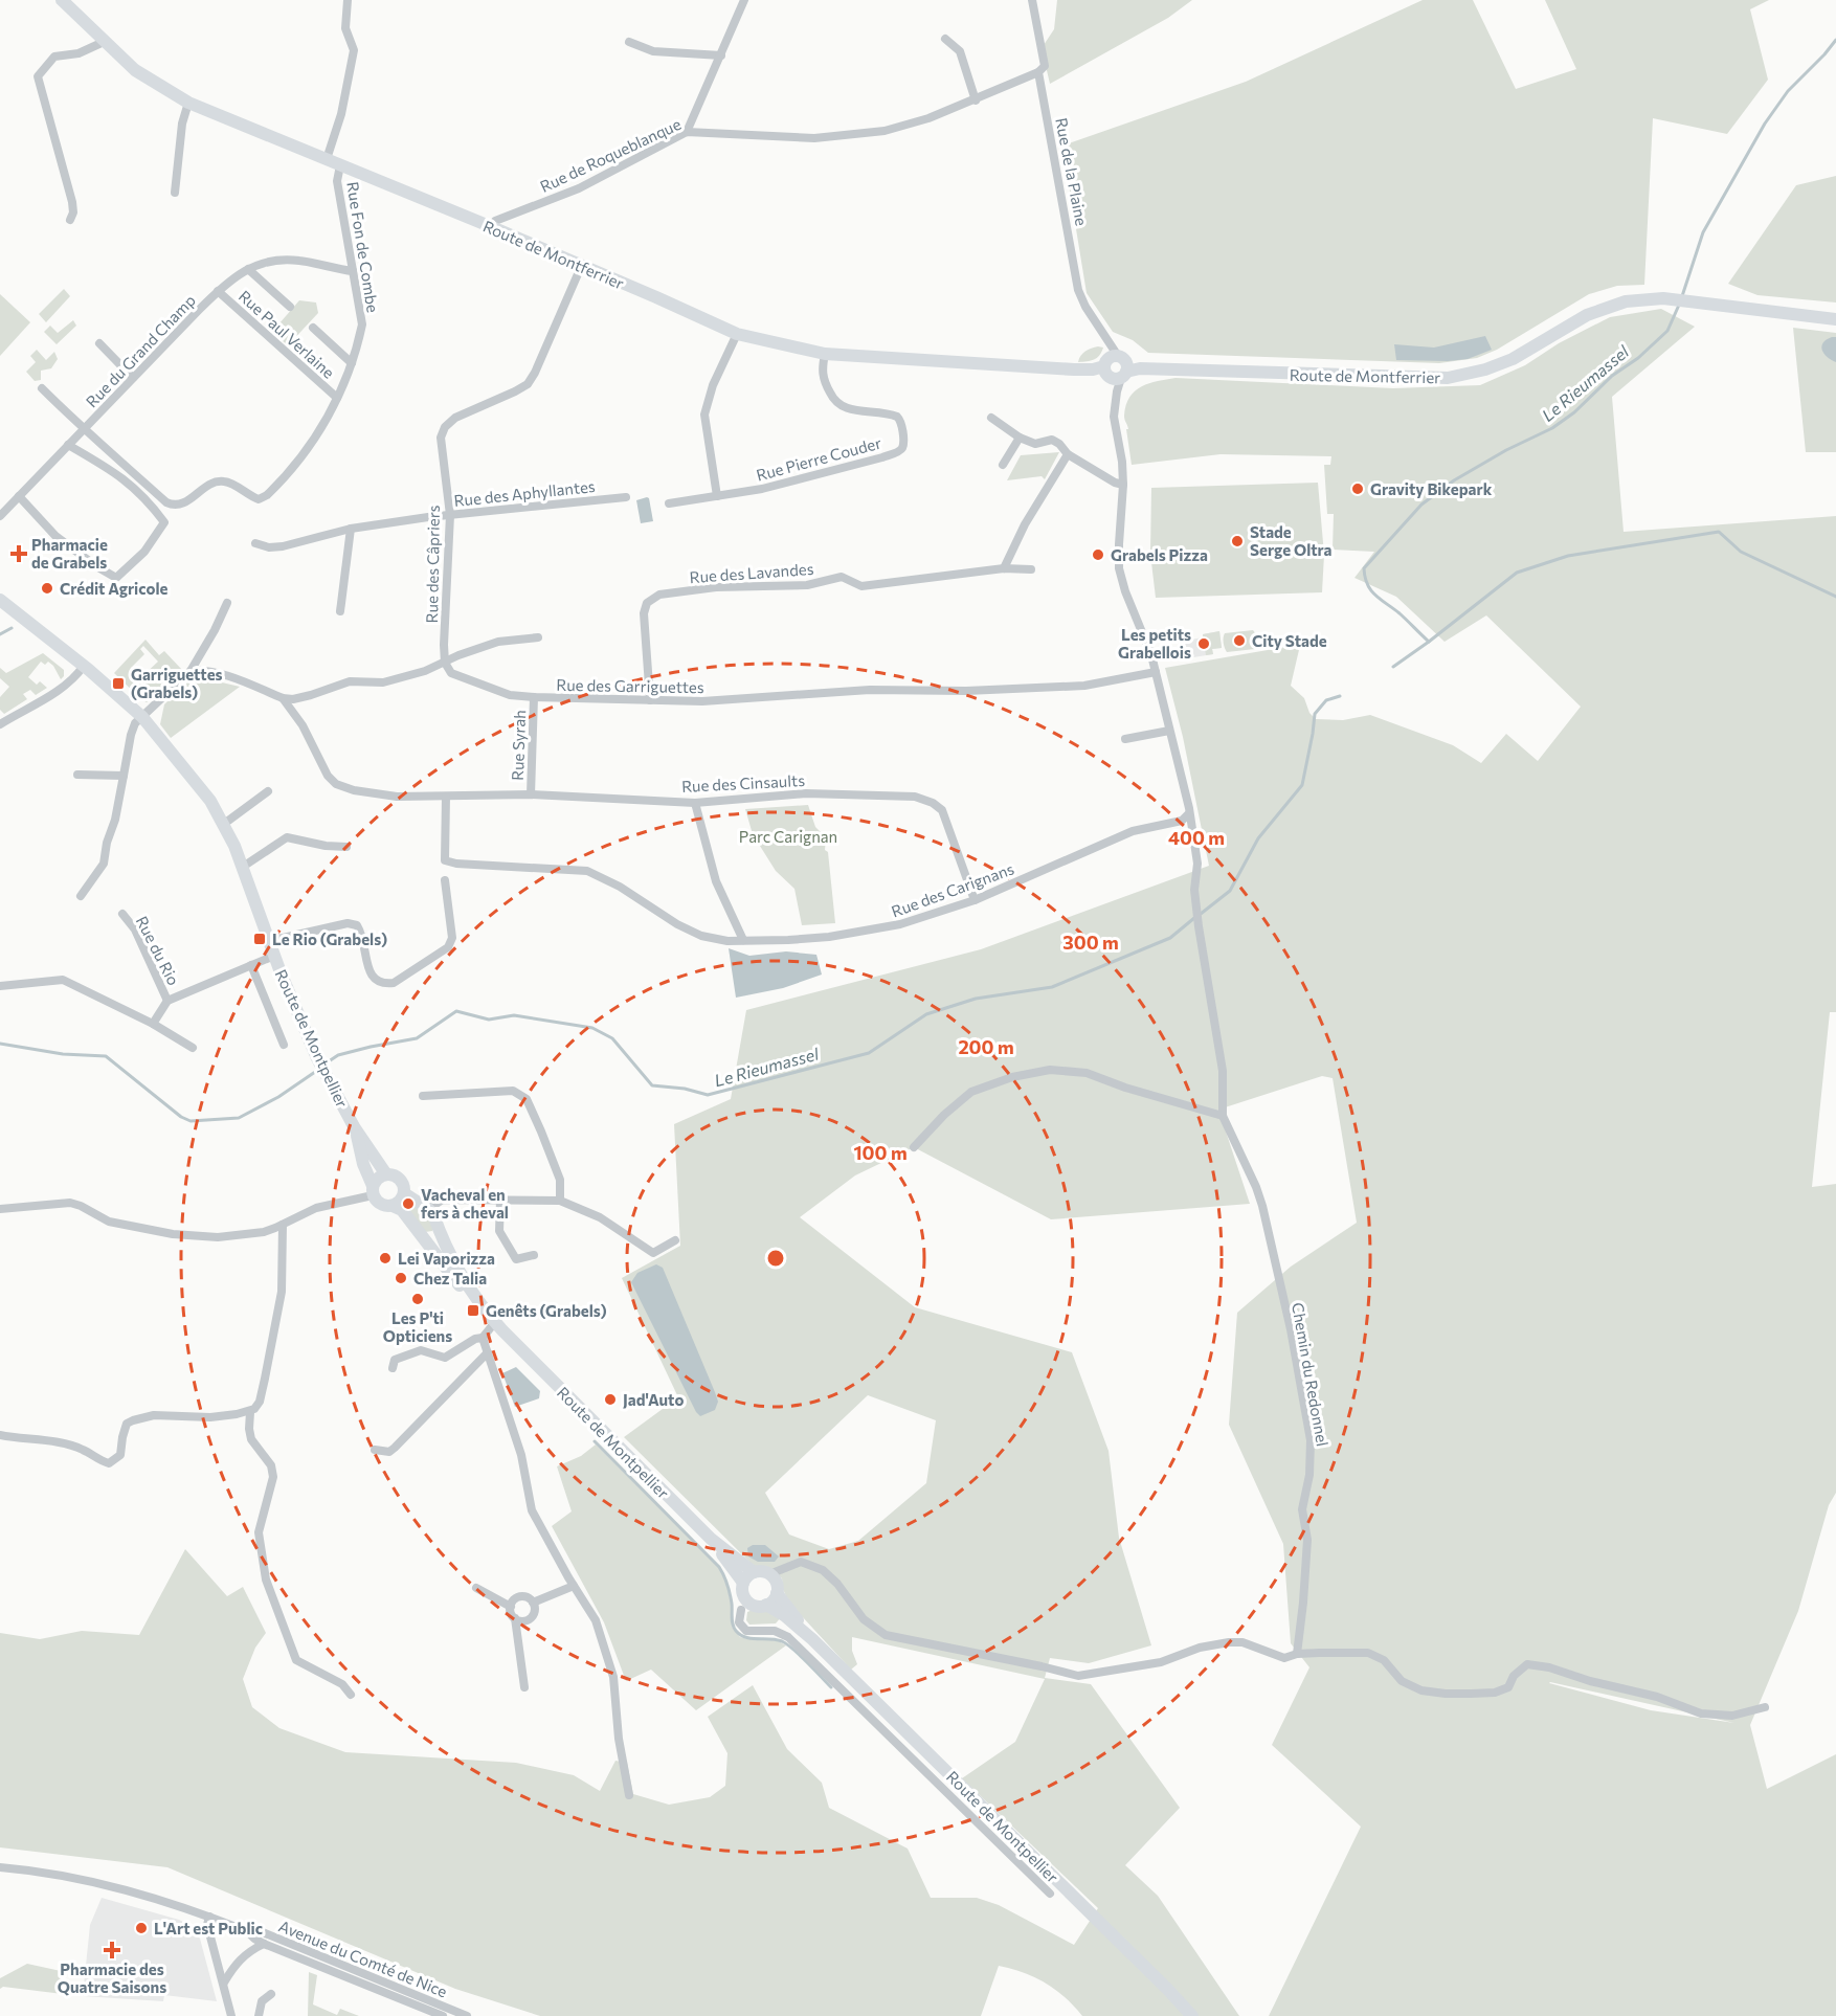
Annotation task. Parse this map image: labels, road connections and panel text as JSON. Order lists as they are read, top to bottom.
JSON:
{
  "streets": {
    "street": [
      "Rue de Roqueblanque",
      "Rue de la Plaine",
      "Rue Fon de Combe",
      "Route de Montferrier",
      "Rue Paul Verlaine",
      "Rue du Grand Champ",
      "Rue Pierre Couder",
      "Rue des Aphyllantes",
      "Rue des Câpriers",
      "Rue des Lavandes",
      "Rue des Garriguettes",
      "Rue Syrah",
      "Rue des Cinsaults",
      "Rue des Carignans",
      "Rue du Rio",
      "Route de Montpellier",
      "Chemin du Redonnel",
      "Avenue du Comté de Nice"
    ]
  },
  "crossings": [
    ["Rue de Roqueblanque", "Rue de la Plaine"],
    ["Rue de Roqueblanque", "Route de Montferrier"],
    ["Rue de la Plaine", "Route de Montferrier"],
    ["Rue de la Plaine", "Chemin du Redonnel"],
    ["Rue Fon de Combe", "Route de Montferrier"],
    ["Rue Fon de Combe", "Rue Paul Verlaine"],
    ["Rue Fon de Combe", "Rue du Grand Champ"],
    ["Route de Montferrier", "Rue Pierre Couder"],
    ["Route de Montferrier", "Rue des Câpriers"],
    ["Route de Montferrier", "Chemin du Redonnel"],
    ["Rue Paul Verlaine", "Rue du Grand Champ"],
    ["Rue des Aphyllantes", "Rue des Câpriers"],
    ["Rue des Câpriers", "Rue des Garriguettes"],
    ["Rue des Lavandes", "Rue des Garriguettes"],
    ["Rue des Garriguettes", "Rue Syrah"],
    ["Rue des Garriguettes", "Chemin du Redonnel"],
    ["Rue Syrah", "Rue des Cinsaults"],
    ["Rue des Cinsaults", "Rue des Carignans"],
    ["Rue des Carignans", "Chemin du Redonnel"],
    ["Rue du Rio", "Route de Montpellier"]
  ],
  "water": ["Le Rieumassel"],
  "parks": ["Parc Carignan"],
  "places": {
    "other": [
      "Gravity Bikepark",
      "Stade Serge Oltra",
      "Grabels Pizza",
      "Crédit Agricole",
      "City Stade",
      "Les petits Grabellois",
      "Vacheval en fers à cheval",
      "Lei Vaporizza",
      "Chez Talia",
      "Les P'ti Opticiens",
      "Jad'Auto",
      "L'Art est Public"
    ],
    "health": ["Pharmacie de Grabels", "Pharmacie des Quatre Saisons"],
    "transit": ["Garriguettes (Grabels)", "Le Rio (Grabels)", "Genêts (Grabels)"]
  },
  "rings": [
    "400 m",
    "300 m",
    "200 m",
    "100 m"
  ]
}
